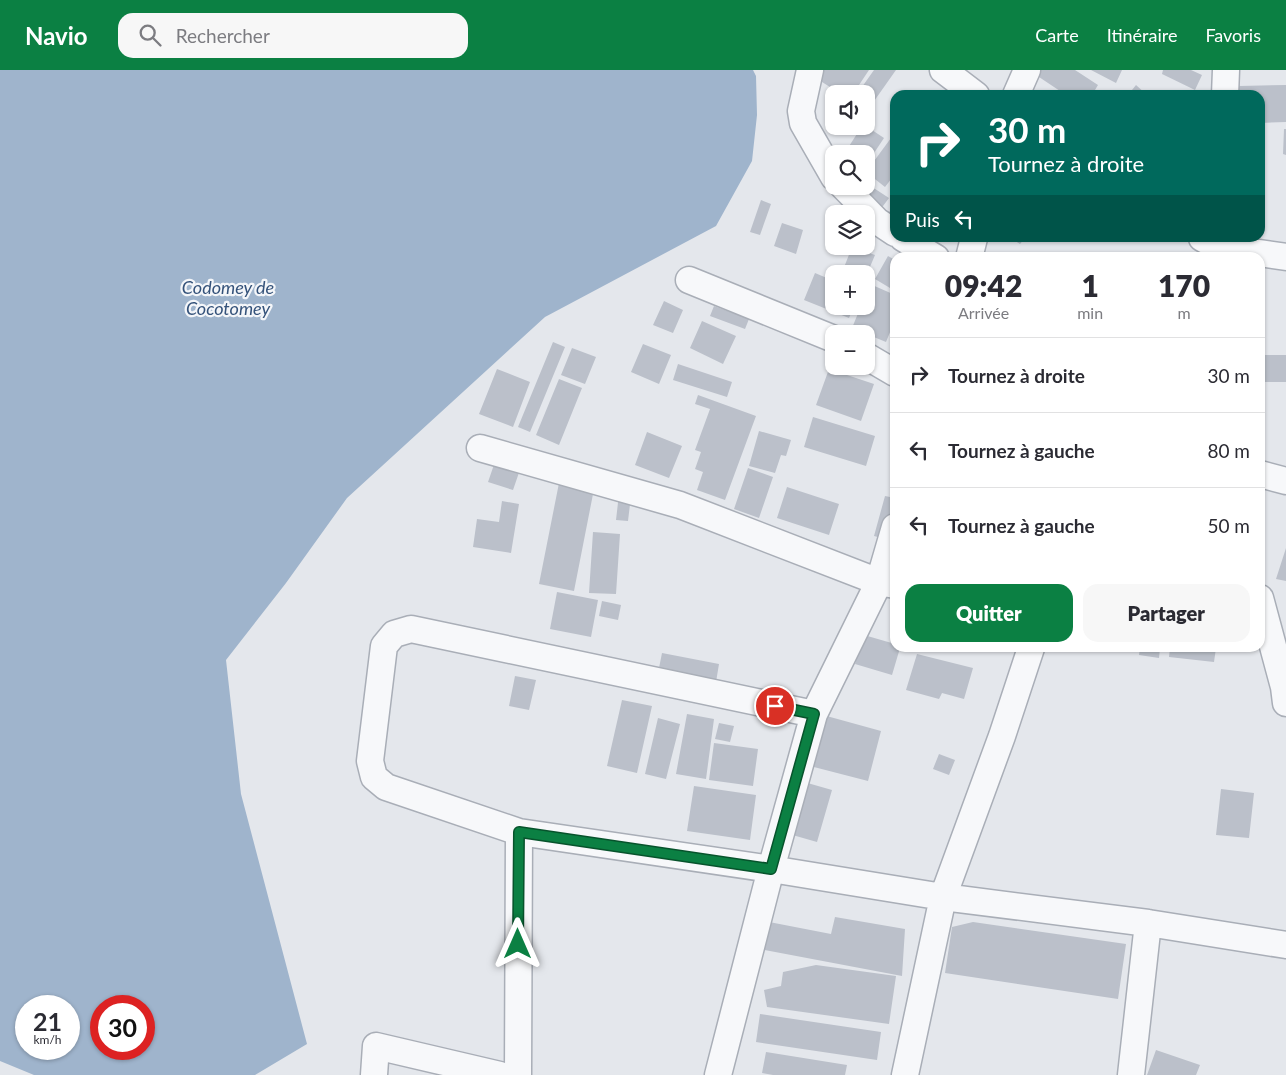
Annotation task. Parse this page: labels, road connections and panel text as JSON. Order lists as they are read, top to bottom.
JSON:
{
  "water": ["Codomey de Cocotomey"],
  "page": {
    "header": "Navio",
    "search": "Rechercher",
    "nav": ["Carte", "Itinéraire", "Favoris"],
    "map_buttons": ["+", "−"],
    "turn": ["30 m", "Tournez à droite"],
    "then": "Puis",
    "eta": [
      "09:42",
      "Arrivée",
      "1",
      "min",
      "170",
      "m"
    ],
    "list": [
      {
        "name": "Tournez à droite",
        "value": "30 m"
      },
      {
        "name": "Tournez à gauche",
        "value": "80 m"
      },
      {
        "name": "Tournez à gauche",
        "value": "50 m"
      }
    ],
    "buttons": ["Quitter", "Partager"],
    "speed": "21 km/h",
    "limit": "30"
  }
}
